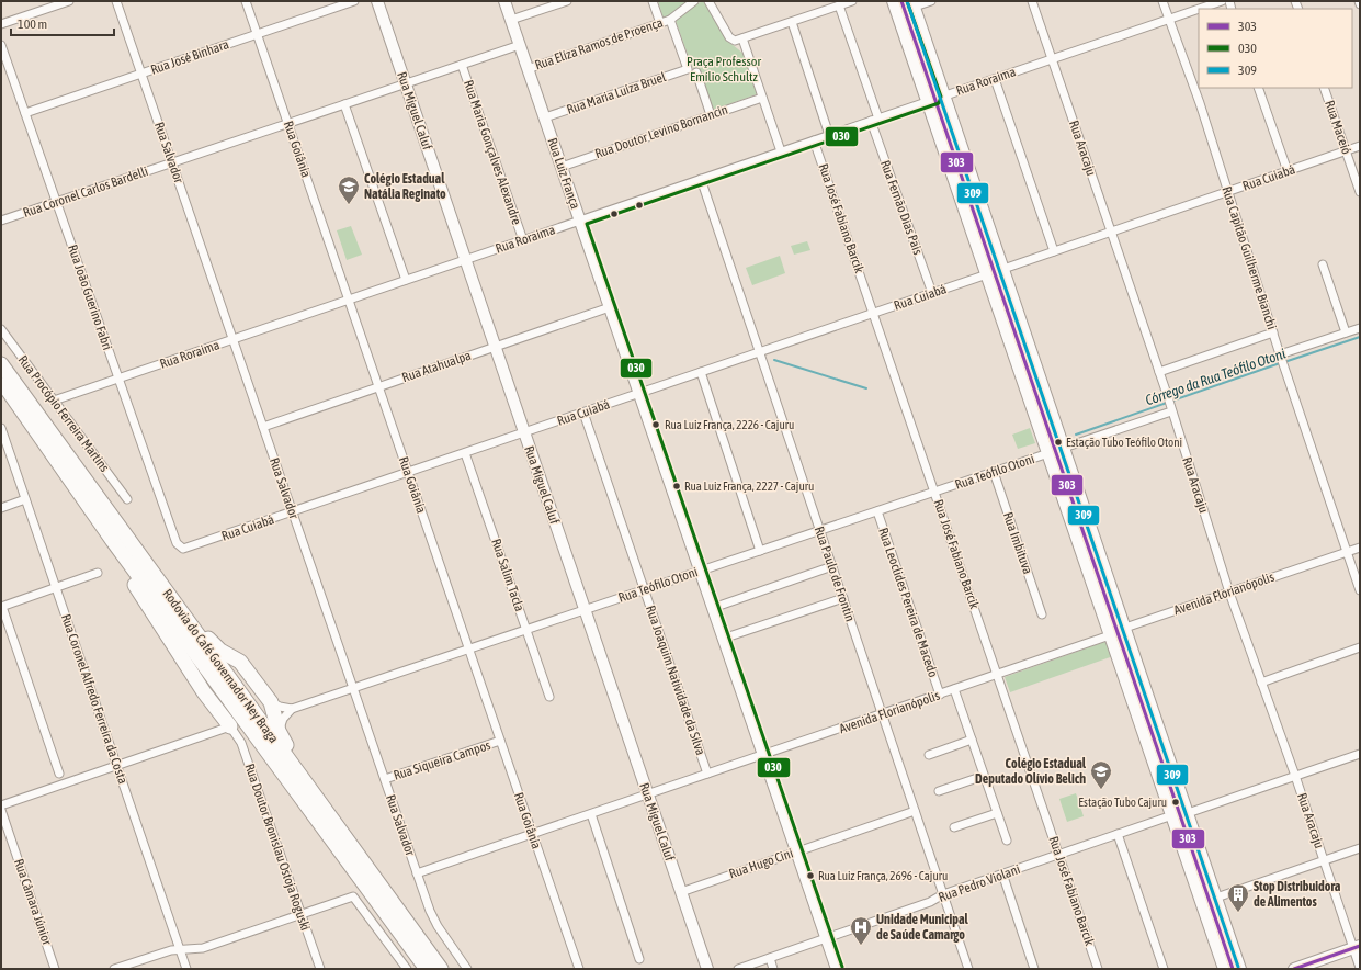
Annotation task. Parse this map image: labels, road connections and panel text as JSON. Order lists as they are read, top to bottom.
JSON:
{
  "streets": {
    "highway": ["Rodovia do Café Governador Ney Braga"],
    "street": [
      "Rua Eliza Ramos de Proença",
      "Rua José Binhara",
      "Rua Roraima",
      "Rua Maria Luíza Bruel",
      "Rua Miguel Caluf",
      "Rua Maceió",
      "Rua Doutor Levino Bornancin",
      "Rua Aracaju",
      "Rua Goiânia",
      "Rua Salvador",
      "Rua Maria Gonçalves Alexandre",
      "Rua Luiz França",
      "Rua Cuiabá",
      "Rua Coronel Carlos Bardelli",
      "Rua Fernão Dias Pais",
      "Rua José Fabiano Barcik",
      "Rua Capitão Guilherme Bianchi",
      "Rua João Guerino Fabri",
      "Rua Atahualpa",
      "Rua Procópio Ferreira Martins",
      "Rua Teófilo Otoni",
      "Rua Imbituva",
      "Rua Paulo de Frontin",
      "Rua Salim Tacla",
      "Avenida Florianópolis",
      "Rua Leoclides Pereira de Macedo",
      "Rua Joaquim Natividade da Silva",
      "Rua Coronel Alfredo Ferreira da Costa",
      "Rua Siqueira Campos",
      "Rua Doutor Bronislau Ostoja Roguski",
      "Rua Hugo Cini",
      "Rua Pedro Violani",
      "Rua Câmara Júnior"
    ]
  },
  "crossings": [
    ["Rua Eliza Ramos de Proença", "Rua Maria Luíza Bruel"],
    ["Rua Eliza Ramos de Proença", "Rua Luiz França"],
    ["Rua José Binhara", "Rua Goiânia"],
    ["Rua José Binhara", "Rua Salvador"],
    ["Rua José Binhara", "Rua João Guerino Fabri"],
    ["Rua Roraima", "Rua Miguel Caluf"],
    ["Rua Roraima", "Rua Aracaju"],
    ["Rua Roraima", "Rua Goiânia"],
    ["Rua Roraima", "Rua Salvador"],
    ["Rua Roraima", "Rua Maria Gonçalves Alexandre"],
    ["Rua Roraima", "Rua Luiz França"],
    ["Rua Roraima", "Rua Fernão Dias Pais"],
    ["Rua Roraima", "Rua José Fabiano Barcik"],
    ["Rua Roraima", "Rua Capitão Guilherme Bianchi"],
    ["Rua Roraima", "Rua João Guerino Fabri"],
    ["Rua Roraima", "Rua Procópio Ferreira Martins"],
    ["Rua Roraima", "Rua Paulo de Frontin"],
    ["Rua Maria Luíza Bruel", "Rua Luiz França"],
    ["Rua Miguel Caluf", "Rua Cuiabá"],
    ["Rua Miguel Caluf", "Rua Coronel Carlos Bardelli"],
    ["Rua Miguel Caluf", "Rua Atahualpa"],
    ["Rua Miguel Caluf", "Rua Teófilo Otoni"],
    ["Rua Miguel Caluf", "Avenida Florianópolis"],
    ["Rua Miguel Caluf", "Rua Hugo Cini"],
    ["Rua Maceió", "Rua Cuiabá"],
    ["Rua Doutor Levino Bornancin", "Rua Luiz França"],
    ["Rua Aracaju", "Rua Cuiabá"],
    ["Rua Aracaju", "Avenida Florianópolis"],
    ["Rua Goiânia", "Rua Cuiabá"],
    ["Rua Goiânia", "Rua Coronel Carlos Bardelli"],
    ["Rua Goiânia", "Rua Atahualpa"],
    ["Rua Goiânia", "Rua Teófilo Otoni"],
    ["Rua Goiânia", "Avenida Florianópolis"],
    ["Rua Goiânia", "Rua Siqueira Campos"],
    ["Rua Salvador", "Rua Cuiabá"],
    ["Rua Salvador", "Rua Coronel Carlos Bardelli"],
    ["Rua Salvador", "Rua Atahualpa"],
    ["Rua Salvador", "Rua Teófilo Otoni"],
    ["Rua Salvador", "Avenida Florianópolis"],
    ["Rua Salvador", "Rua Siqueira Campos"],
    ["Rua Maria Gonçalves Alexandre", "Rua Coronel Carlos Bardelli"],
    ["Rua Luiz França", "Rua Cuiabá"],
    ["Rua Luiz França", "Rua Coronel Carlos Bardelli"],
    ["Rua Luiz França", "Rua Atahualpa"],
    ["Rua Luiz França", "Rua Teófilo Otoni"],
    ["Rua Luiz França", "Avenida Florianópolis"],
    ["Rua Luiz França", "Rua Hugo Cini"],
    ["Rua Luiz França", "Rua Pedro Violani"],
    ["Rua Cuiabá", "Rua Fernão Dias Pais"],
    ["Rua Cuiabá", "Rua José Fabiano Barcik"],
    ["Rua Cuiabá", "Rua Capitão Guilherme Bianchi"],
    ["Rua Cuiabá", "Rua João Guerino Fabri"],
    ["Rua Cuiabá", "Rua Paulo de Frontin"],
    ["Rua Cuiabá", "Rua Salim Tacla"],
    ["Rua Cuiabá", "Rua Joaquim Natividade da Silva"],
    ["Rua Coronel Carlos Bardelli", "Rua João Guerino Fabri"],
    ["Rua José Fabiano Barcik", "Rua Teófilo Otoni"],
    ["Rua José Fabiano Barcik", "Avenida Florianópolis"],
    ["Rua José Fabiano Barcik", "Rua Pedro Violani"],
    ["Rua Capitão Guilherme Bianchi", "Avenida Florianópolis"],
    ["Rua Teófilo Otoni", "Rua Imbituva"],
    ["Rua Teófilo Otoni", "Rua Paulo de Frontin"],
    ["Rua Teófilo Otoni", "Rua Salim Tacla"],
    ["Rua Teófilo Otoni", "Rua Leoclides Pereira de Macedo"],
    ["Rua Teófilo Otoni", "Rua Joaquim Natividade da Silva"],
    ["Rua Paulo de Frontin", "Avenida Florianópolis"],
    ["Rua Paulo de Frontin", "Rua Hugo Cini"],
    ["Rua Paulo de Frontin", "Rua Pedro Violani"],
    ["Avenida Florianópolis", "Rua Leoclides Pereira de Macedo"],
    ["Avenida Florianópolis", "Rua Joaquim Natividade da Silva"]
  ],
  "water": ["Córrego da Rua Teófilo Otoni"],
  "parks": ["Praça Professor Emílio Schultz"],
  "places": {
    "school or university": ["Colégio Estadual Natália Reginato", "Colégio Estadual Deputado Olívio Belich"],
    "other": [
      "Rua Luiz França, 2226 - Cajuru",
      "Estação Tubo Teófilo Otoni",
      "Rua Luiz França, 2227 - Cajuru",
      "Estação Tubo Cajuru",
      "Rua Luiz França, 2696 - Cajuru"
    ],
    "building": ["Stop Distribuidora de Alimentos"],
    "hospital": ["Unidade Municipal de Saúde Camargo"]
  },
  "lines": ["transit line 303", "transit line 030", "transit line 309"],
  "legend": ["303", "030", "309"],
  "scale_bar": "100 m"
}
